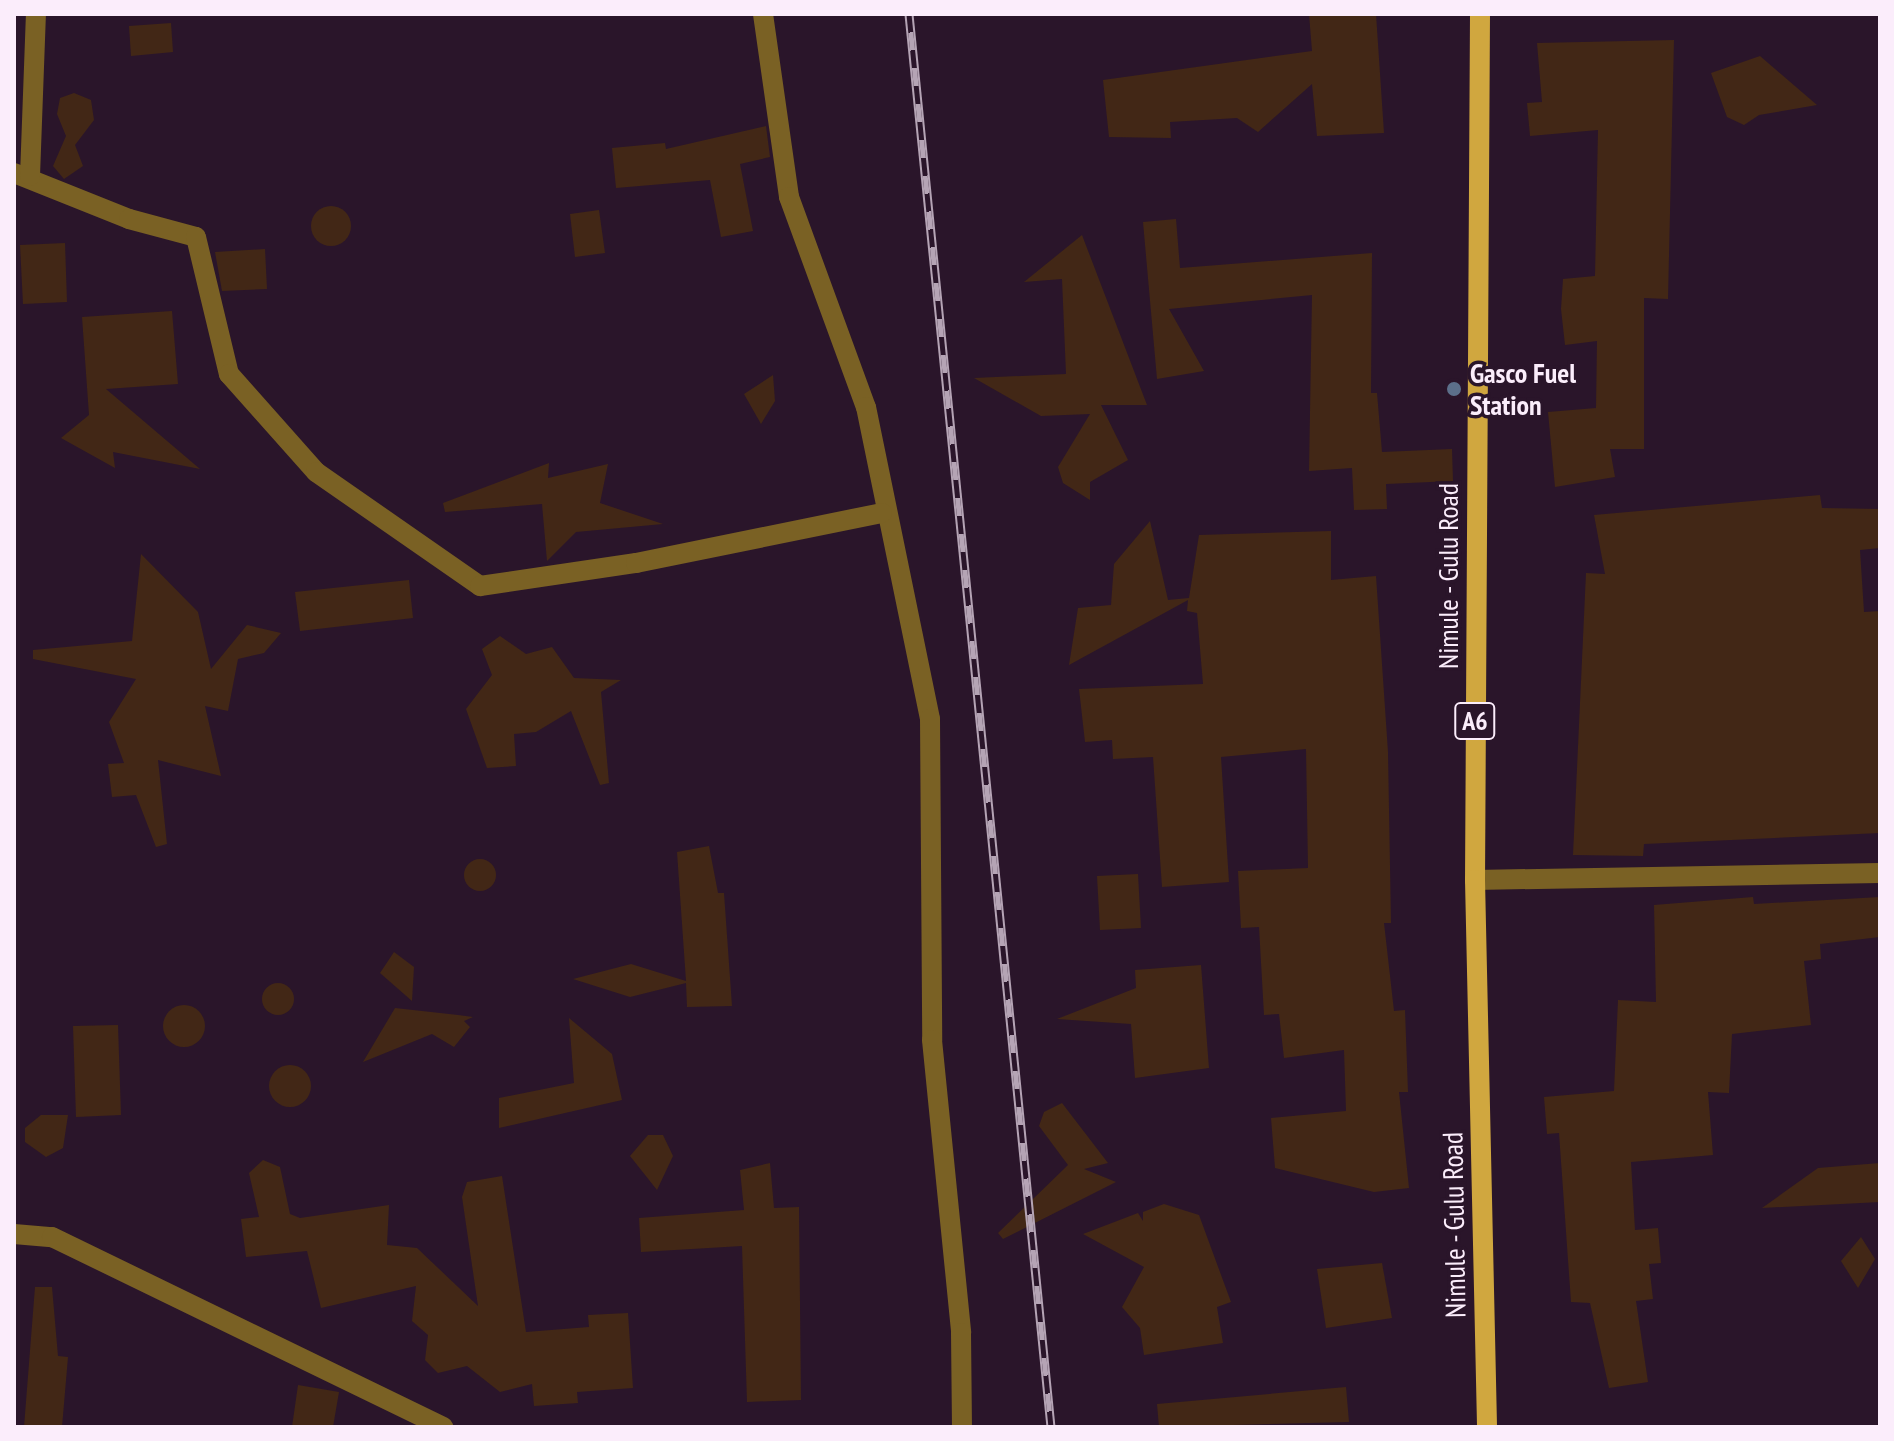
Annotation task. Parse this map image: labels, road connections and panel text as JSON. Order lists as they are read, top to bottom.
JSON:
{
  "streets": {
    "main road": ["Nimule - Gulu Road", "A6"]
  },
  "places": ["Gasco Fuel Station"]
}
